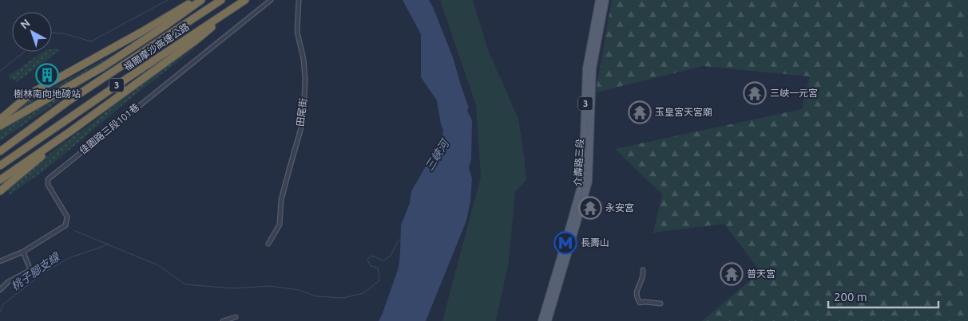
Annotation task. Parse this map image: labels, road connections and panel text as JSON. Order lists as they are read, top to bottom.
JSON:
{
  "streets": {
    "highway": ["福爾摩沙高速公路", "3"],
    "main road": ["介壽路三段"],
    "street": ["田尾街", "佳園路三段101巷"]
  },
  "water": ["三峽河", "桃子腳支線"],
  "places": {
    "building": ["樹林南向地磅站"],
    "temple": [
      "三峽一元宮",
      "玉皇宮天宮廟",
      "永安宮",
      "普天宮"
    ],
    "metro station": ["長壽山"]
  },
  "scale_bar": "200 m",
  "north": "top left"
}
